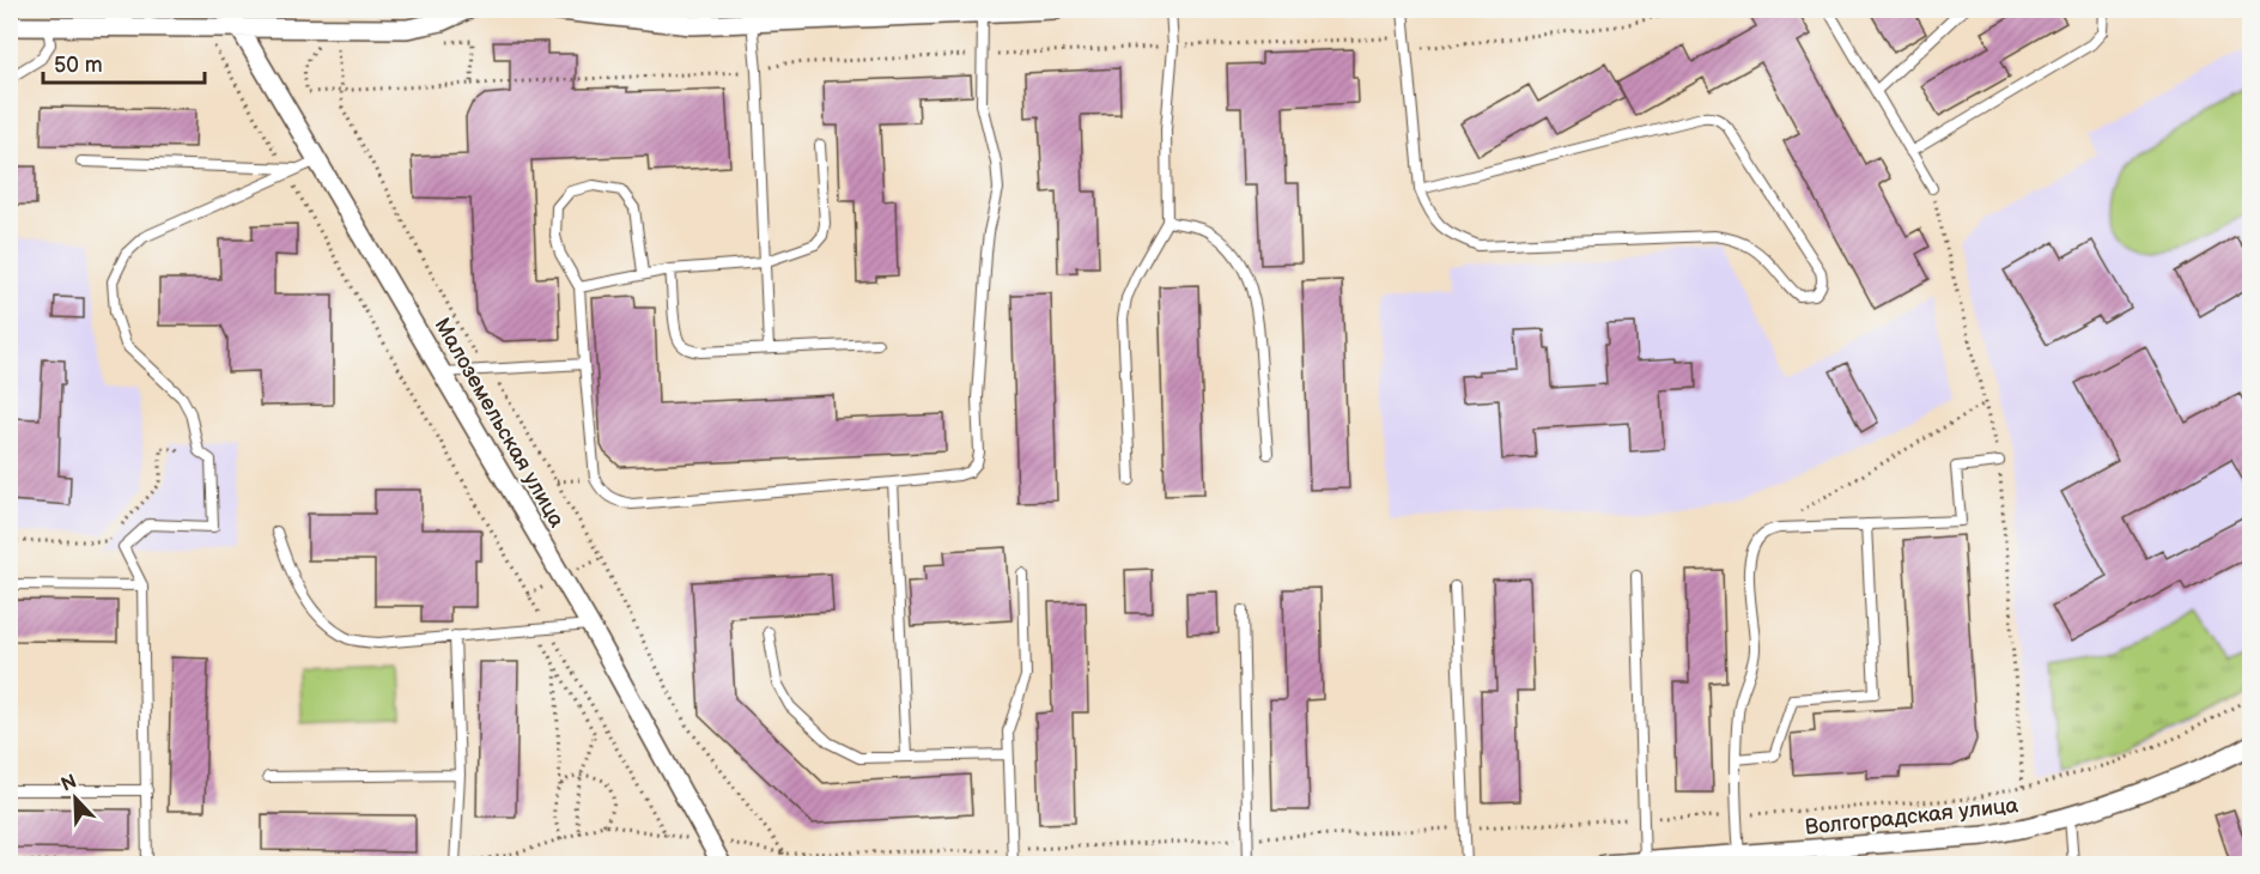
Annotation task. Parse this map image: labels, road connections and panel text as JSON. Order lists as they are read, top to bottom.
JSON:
{
  "streets": {
    "street": ["Малоземельская улица", "Волгоградская улица"]
  },
  "scale_bar": "50 m",
  "north": "top left"
}
